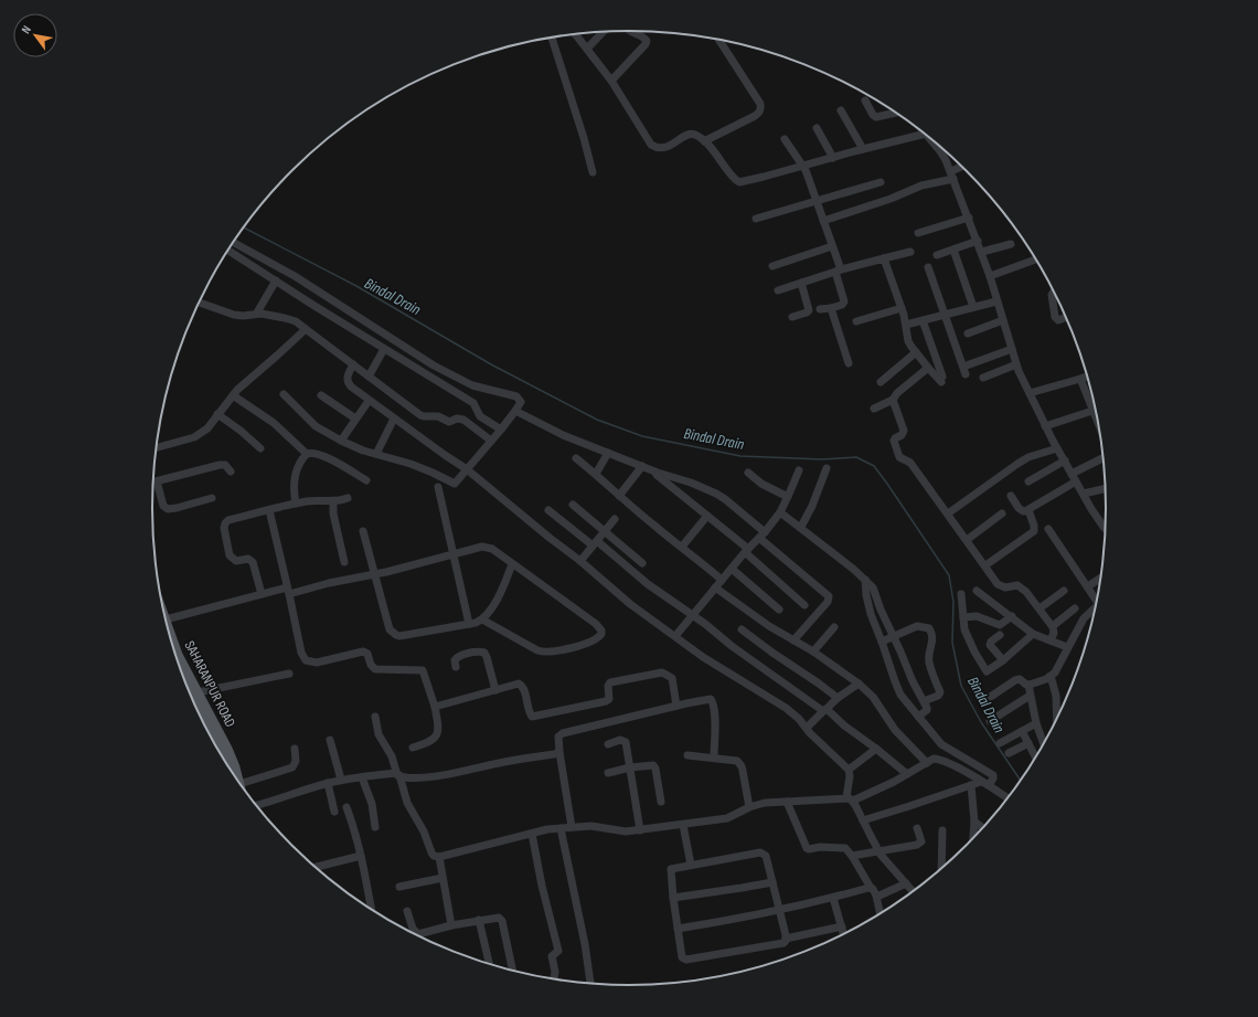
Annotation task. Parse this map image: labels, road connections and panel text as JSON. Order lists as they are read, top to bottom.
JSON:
{
  "streets": {
    "main road": ["SAHARANPUR ROAD"]
  },
  "water": ["Bindal Drain"],
  "north": "top left"
}
